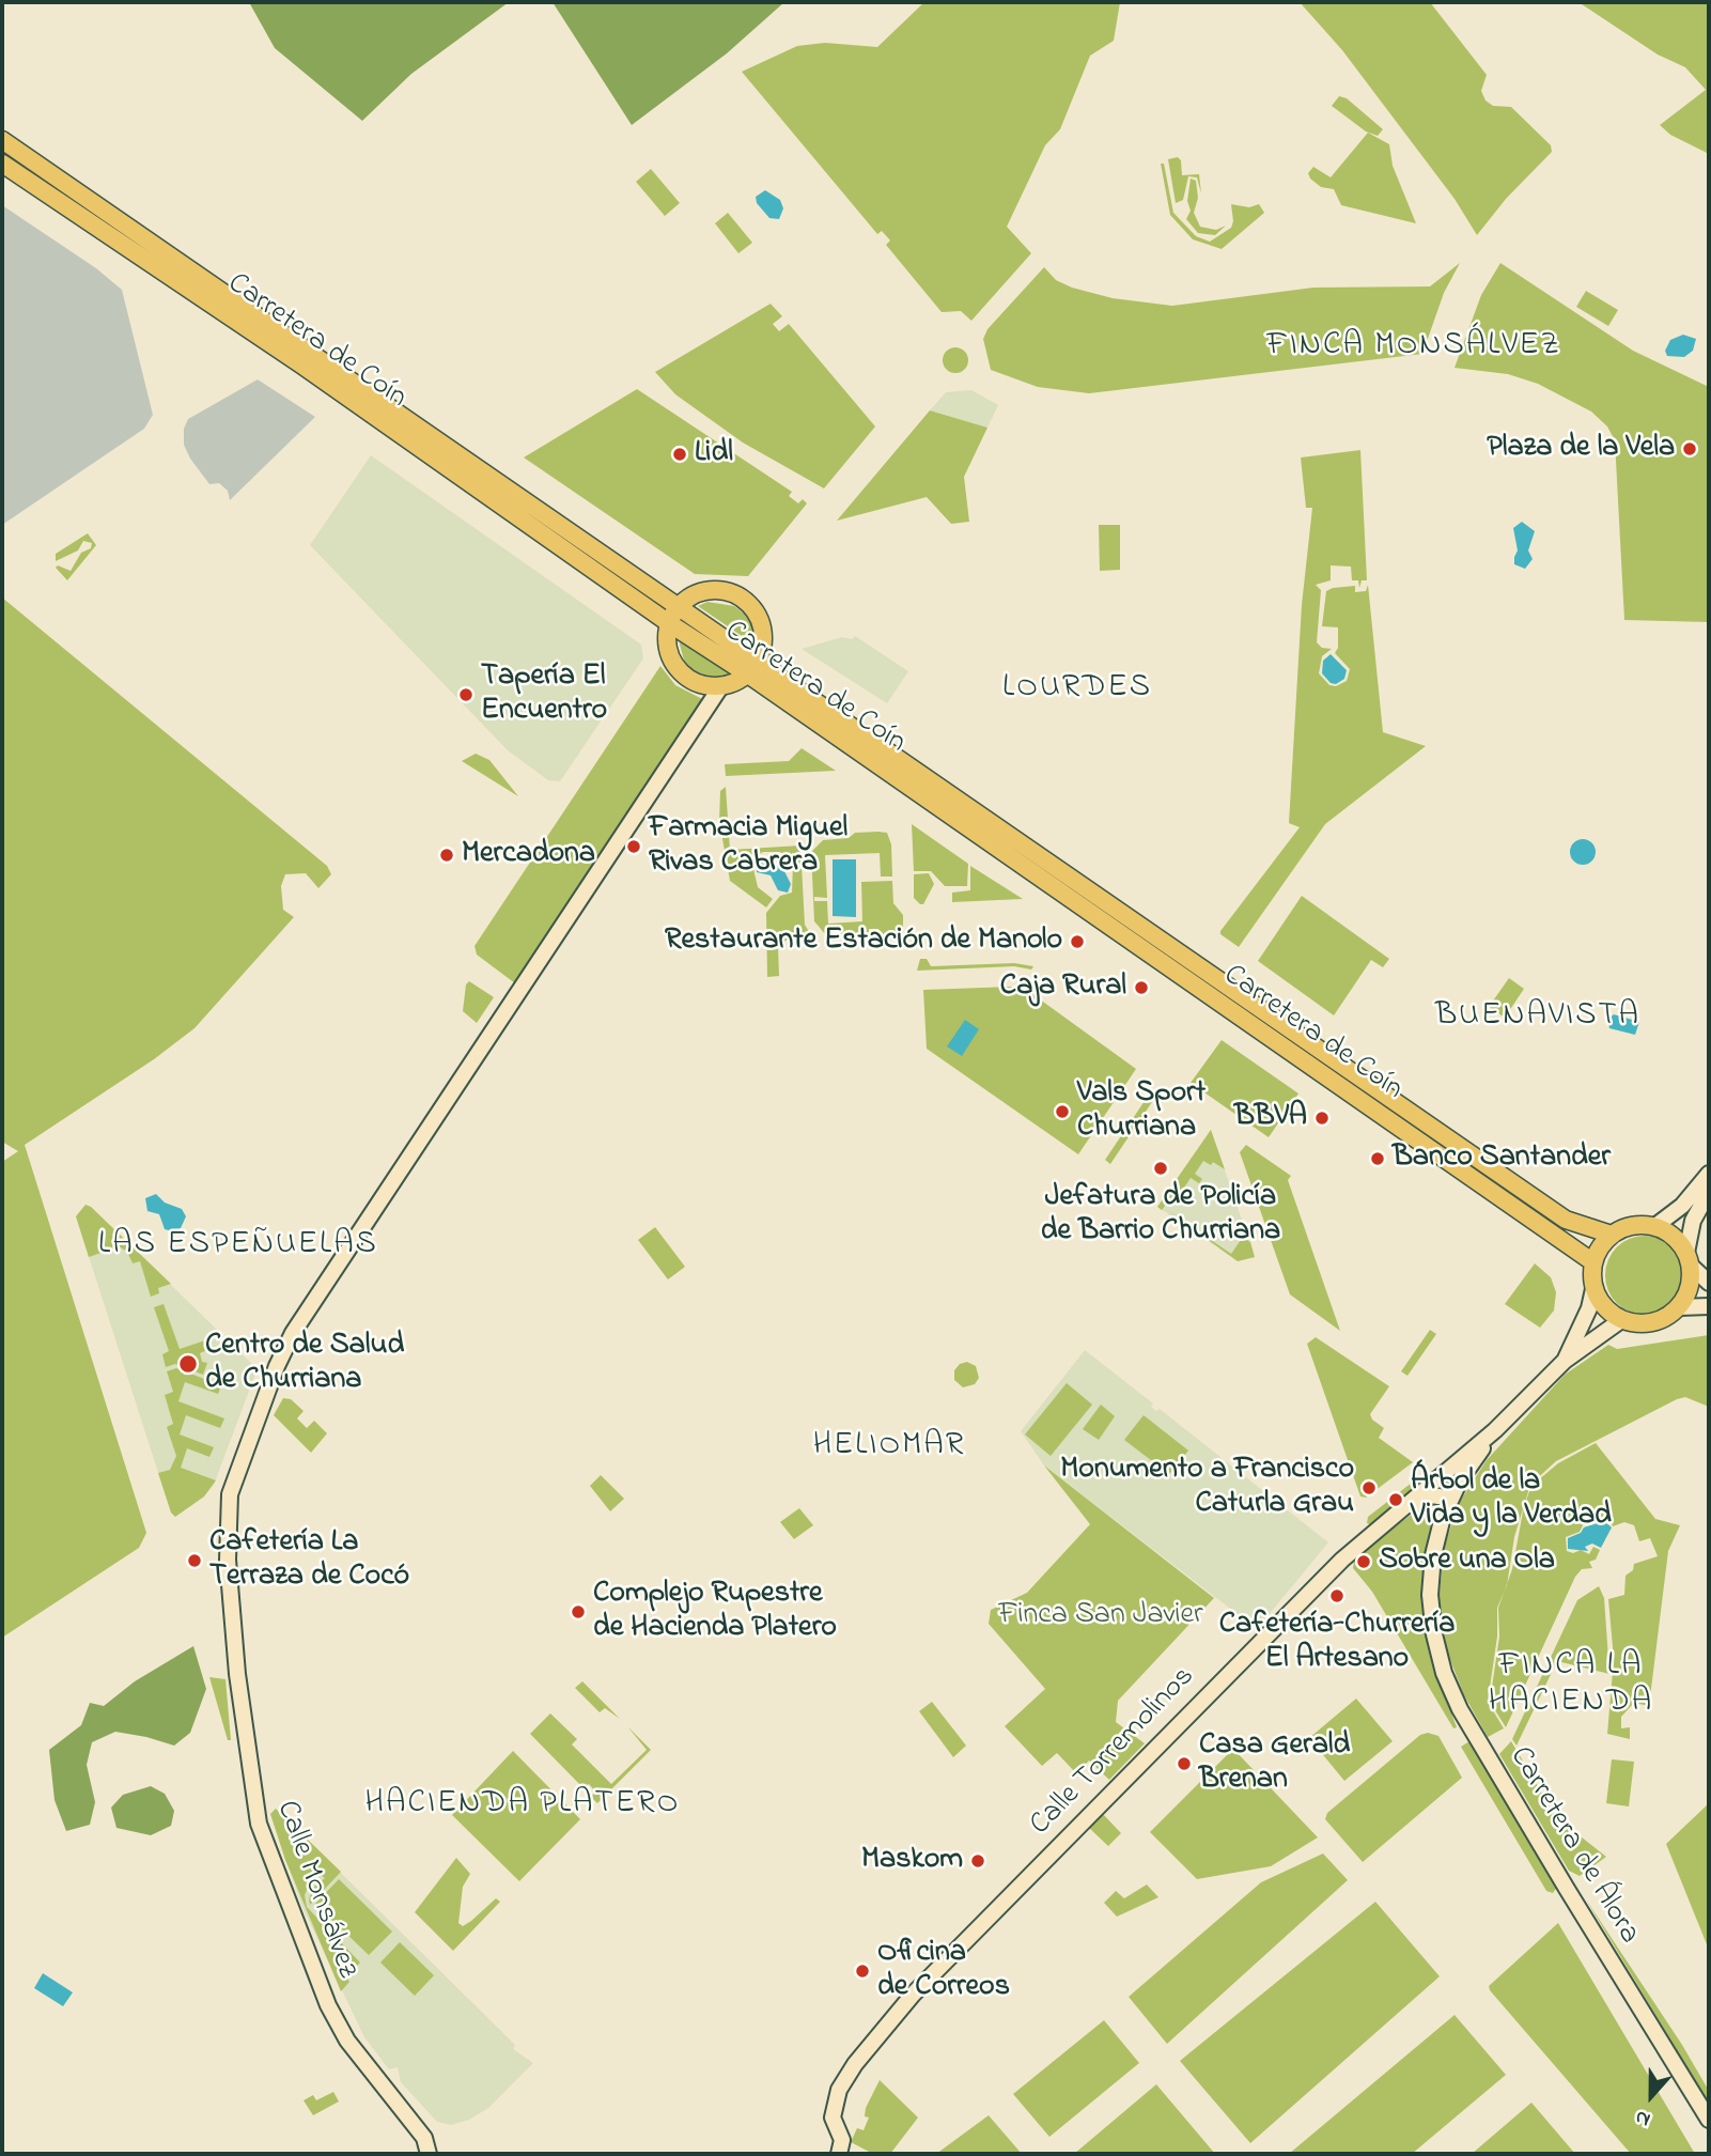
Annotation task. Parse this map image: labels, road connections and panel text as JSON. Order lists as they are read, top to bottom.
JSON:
{
  "streets": {
    "main road": ["Carretera de Coín"],
    "street": ["Calle Torremolinos", "Carretera de Álora", "Calle Monsálvez"]
  },
  "crossings": [
    ["Carretera de Coín", "Calle Torremolinos"],
    ["Calle Torremolinos", "Carretera de Álora"]
  ],
  "districts": [
    "FINCA MONSÁLVEZ",
    "LOURDES",
    "BUENAVISTA",
    "LAS ESPEÑUELAS",
    "HELIOMAR",
    "FINCA LA HACIENDA",
    "HACIENDA PLATERO"
  ],
  "parks": ["Finca San Javier"],
  "places": [
    "Plaza de la Vela",
    "Lidl",
    "Tapería El Encuentro",
    "Farmacia Miguel Rivas Cabrera",
    "Mercadona",
    "Restaurante Estación de Manolo",
    "Caja Rural",
    "Vals Sport Churriana",
    "BBVA",
    "Banco Santander",
    "Jefatura de Policía de Barrio Churriana",
    "Centro de Salud de Churriana",
    "Monumento a Francisco Caturla Grau",
    "Árbol de la Vida y la Verdad",
    "Cafetería La Terraza de Cocó",
    "Sobre una Ola",
    "Cafetería-Churrería El Artesano",
    "Complejo Rupestre de Hacienda Platero",
    "Casa Gerald Brenan",
    "Maskom",
    "Oficina de Correos"
  ],
  "north": "bottom"
}
